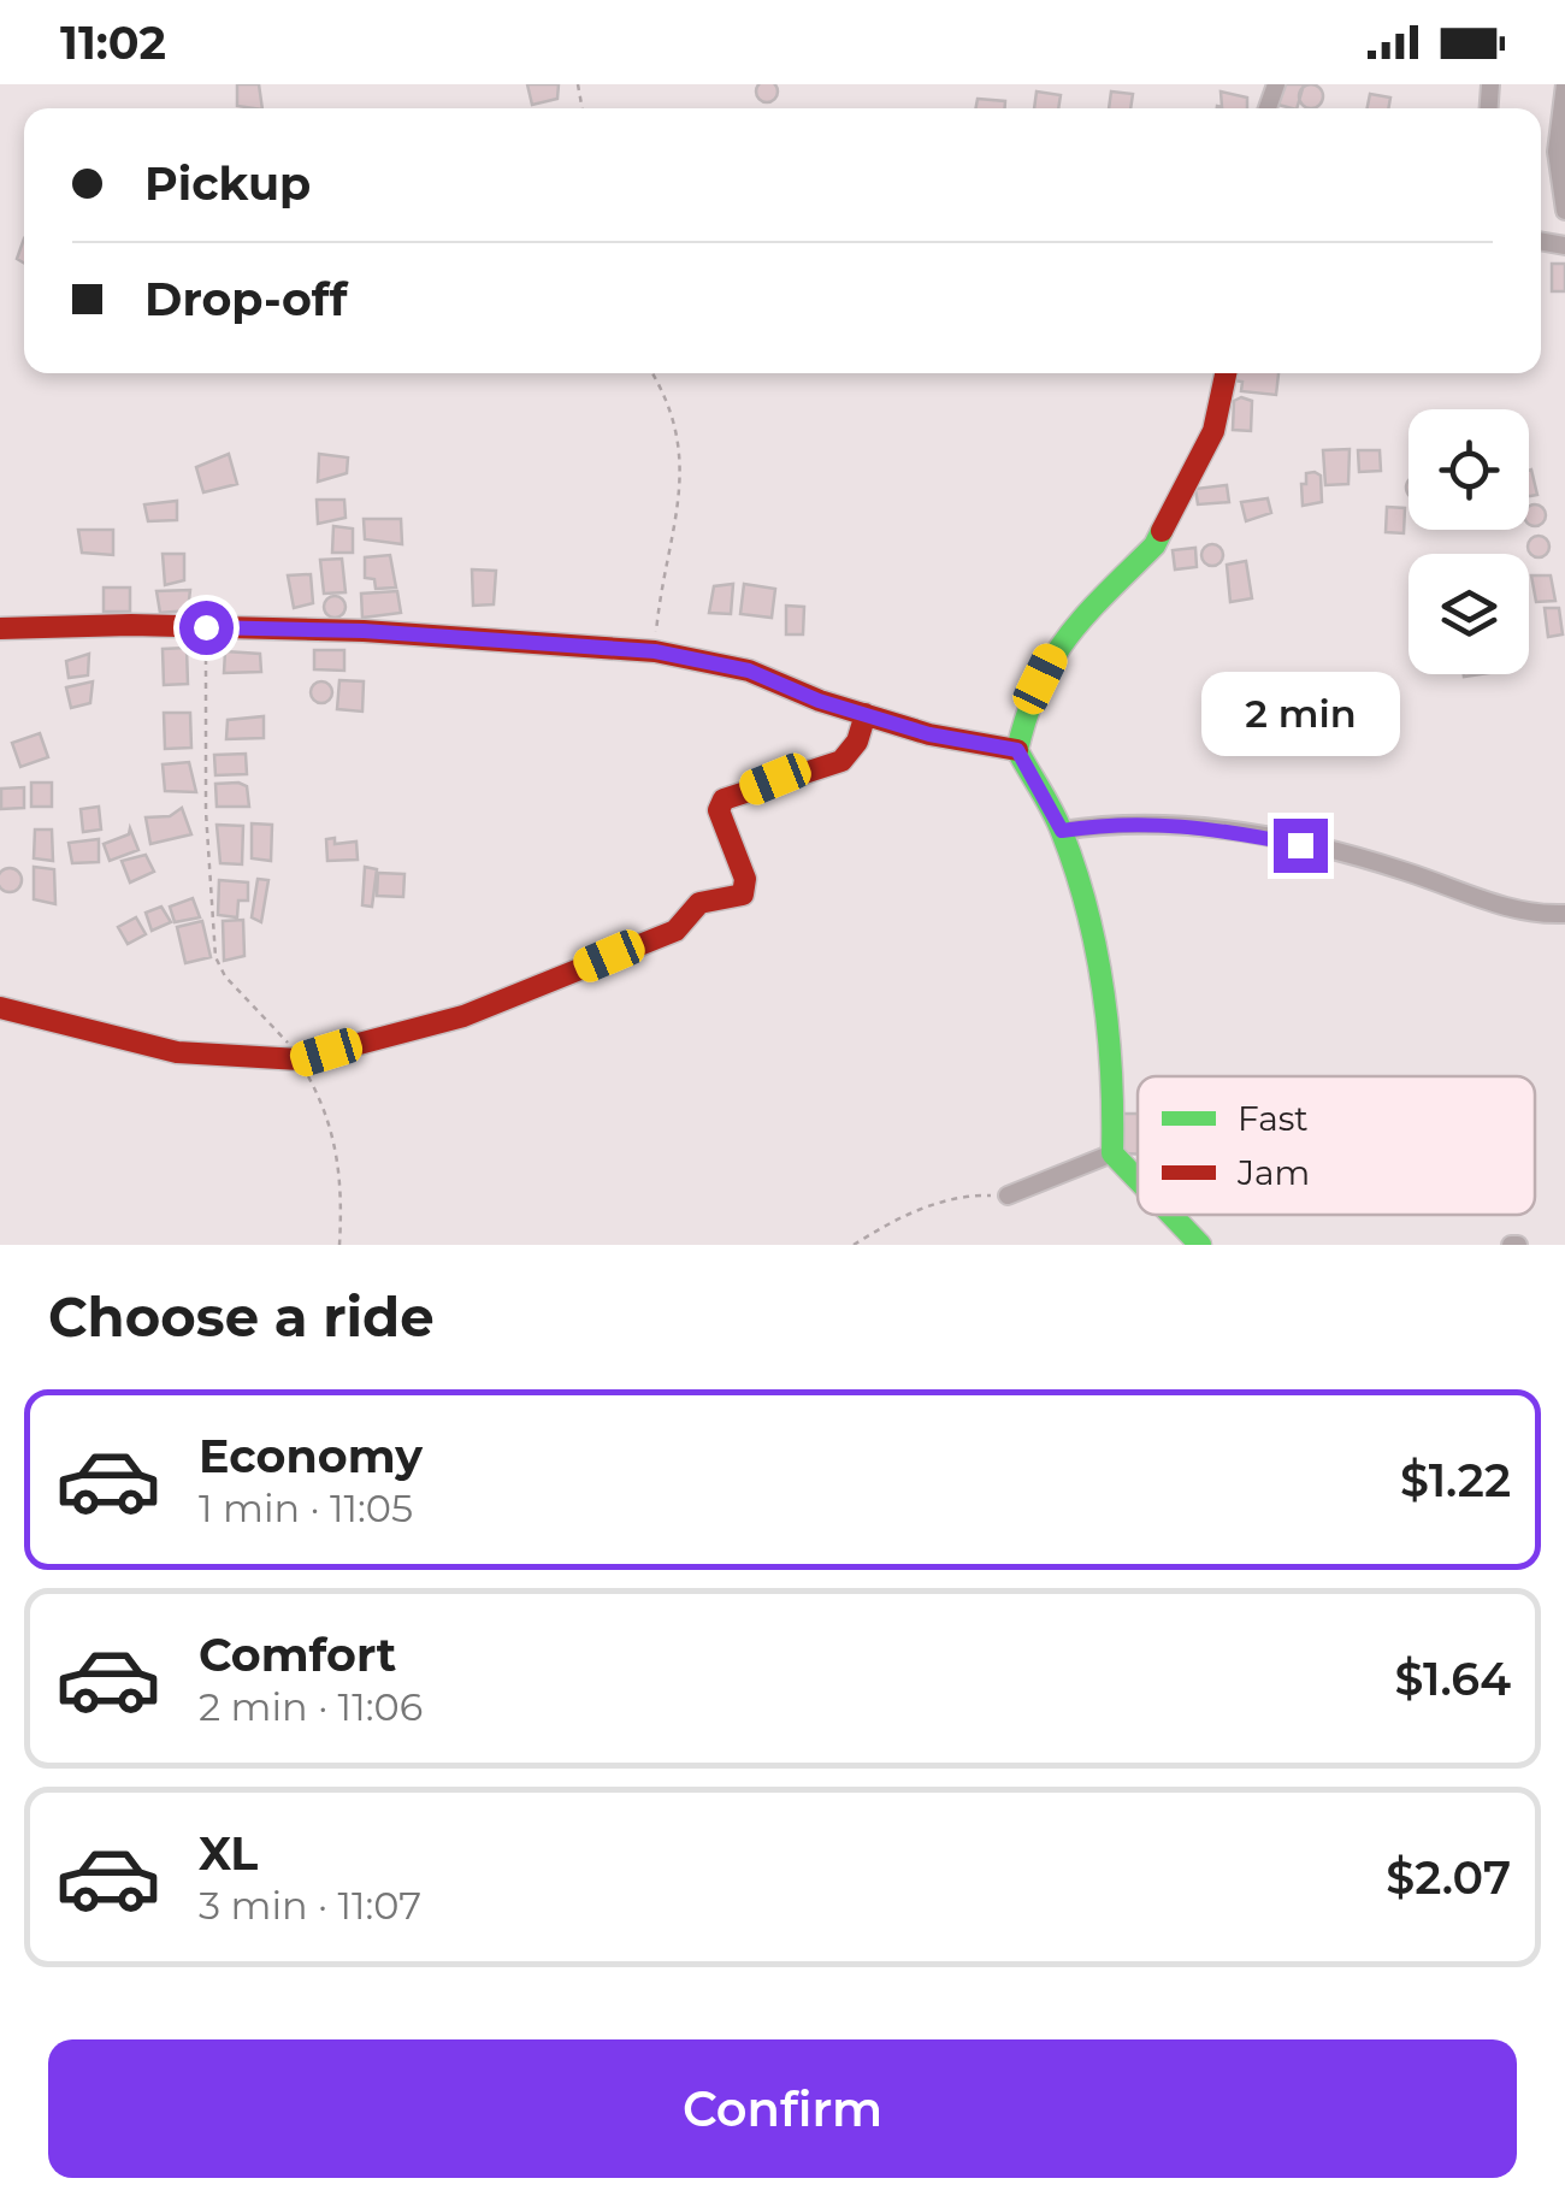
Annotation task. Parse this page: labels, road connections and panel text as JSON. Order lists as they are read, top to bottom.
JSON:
{
  "legend": ["Fast", "Jam"],
  "page": {
    "status": "11:02",
    "banner": ["Pickup", "Drop-off"],
    "bubble": "2 min",
    "heading": "Choose a ride",
    "list": [
      {
        "name": "Economy",
        "note": "1 min · 11:05",
        "value": "$1.22"
      },
      {
        "name": "Comfort",
        "note": "2 min · 11:06",
        "value": "$1.64"
      },
      {
        "name": "XL",
        "note": "3 min · 11:07",
        "value": "$2.07"
      }
    ],
    "buttons": "Confirm"
  }
}
